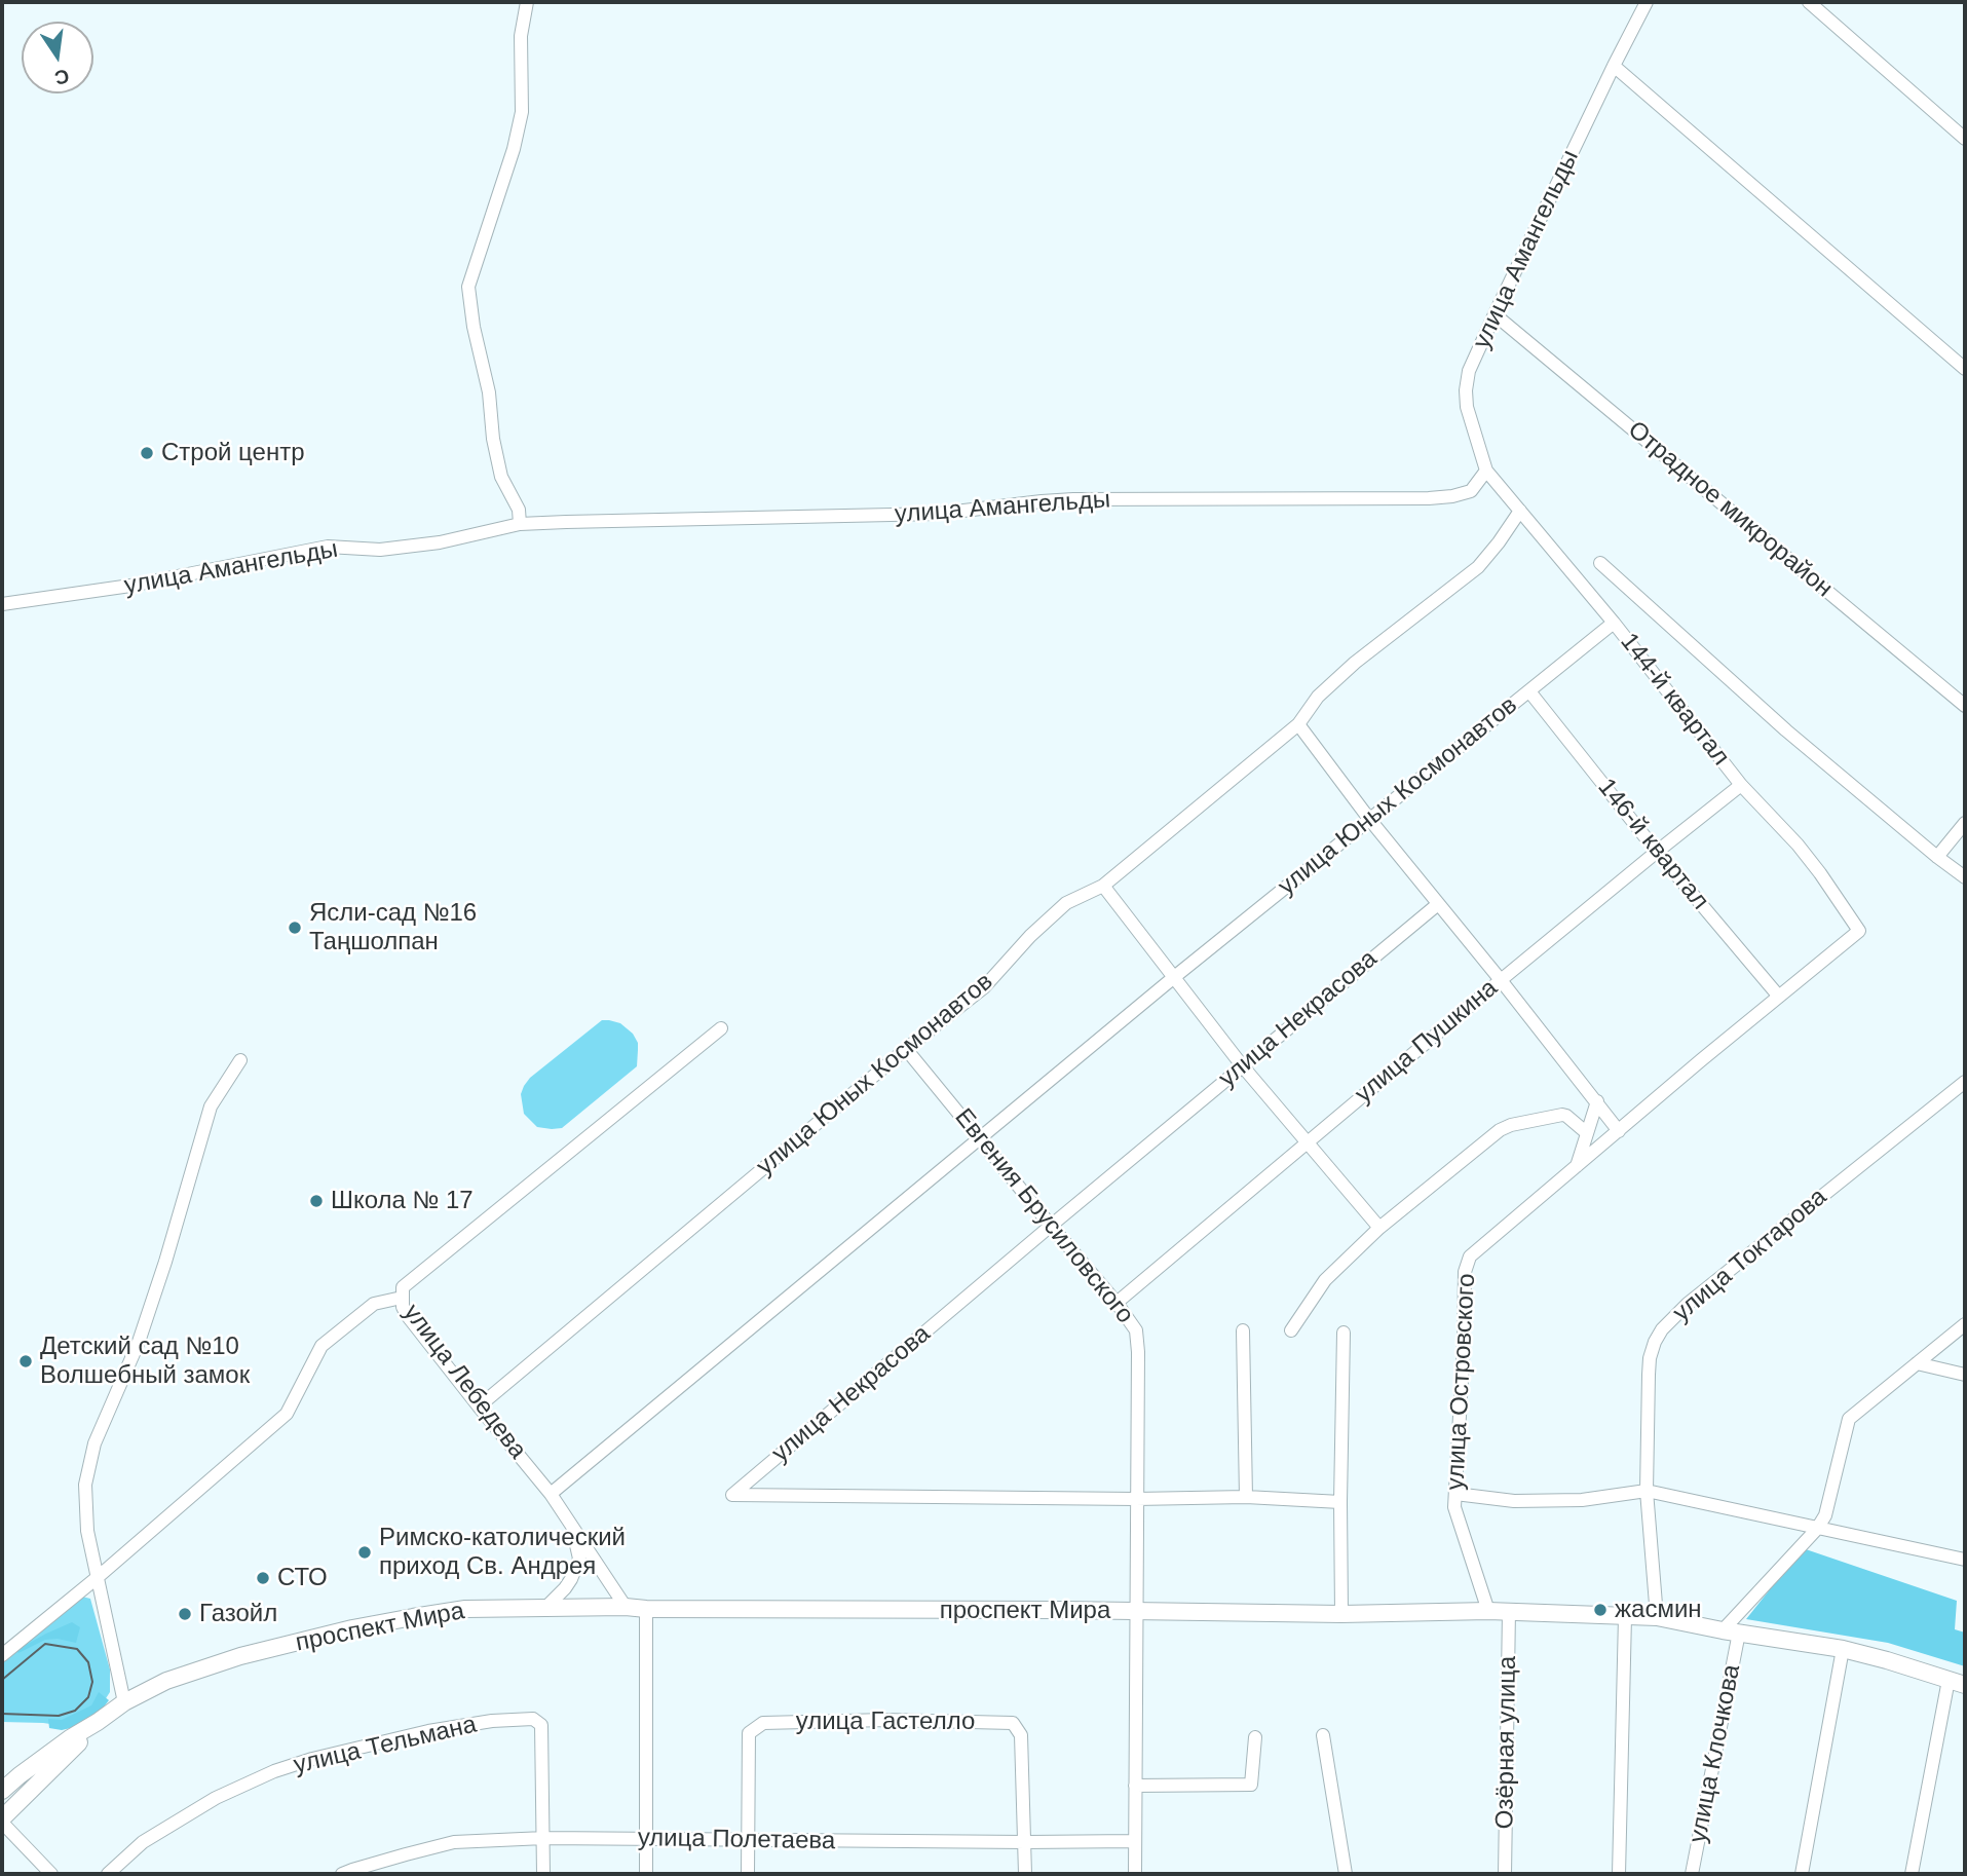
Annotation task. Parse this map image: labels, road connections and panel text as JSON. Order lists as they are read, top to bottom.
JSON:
{
  "streets": {
    "main road": ["проспект Мира"],
    "street": [
      "улица Амангельды",
      "Отрадное микрорайон",
      "144-й квартал",
      "улица Юных Космонавтов",
      "146-й квартал",
      "улица Некрасова",
      "улица Пушкина",
      "Евгения Брусиловского",
      "улица Токтарова",
      "улица Лебедева",
      "улица Островского",
      "улица Гастелло",
      "Озёрная улица",
      "улица Тельмана",
      "улица Клочкова",
      "улица Полетаева"
    ]
  },
  "crossings": [
    ["улица Амангельды", "Отрадное микрорайон"],
    ["улица Амангельды", "144-й квартал"],
    ["144-й квартал", "улица Юных Космонавтов"],
    ["144-й квартал", "улица Пушкина"],
    ["144-й квартал", "улица Островского"],
    ["улица Юных Космонавтов", "146-й квартал"],
    ["улица Юных Космонавтов", "Евгения Брусиловского"],
    ["улица Юных Космонавтов", "улица Лебедева"],
    ["146-й квартал", "улица Пушкина"],
    ["146-й квартал", "улица Островского"],
    ["улица Некрасова", "Евгения Брусиловского"],
    ["улица Пушкина", "Евгения Брусиловского"],
    ["Евгения Брусиловского", "проспект Мира"],
    ["Евгения Брусиловского", "улица Полетаева"],
    ["улица Токтарова", "проспект Мира"],
    ["улица Лебедева", "проспект Мира"],
    ["улица Островского", "проспект Мира"],
    ["проспект Мира", "Озёрная улица"],
    ["проспект Мира", "улица Клочкова"],
    ["улица Гастелло", "улица Полетаева"],
    ["улица Тельмана", "улица Полетаева"]
  ],
  "places": [
    "Строй центр",
    "Ясли-сад №16 Таңшолпан",
    "Школа № 17",
    "Детский сад №10 Волшебный замок",
    "Римско-католический приход Св. Андрея",
    "СТО",
    "жасмин",
    "Газойл"
  ],
  "north": "bottom"
}
